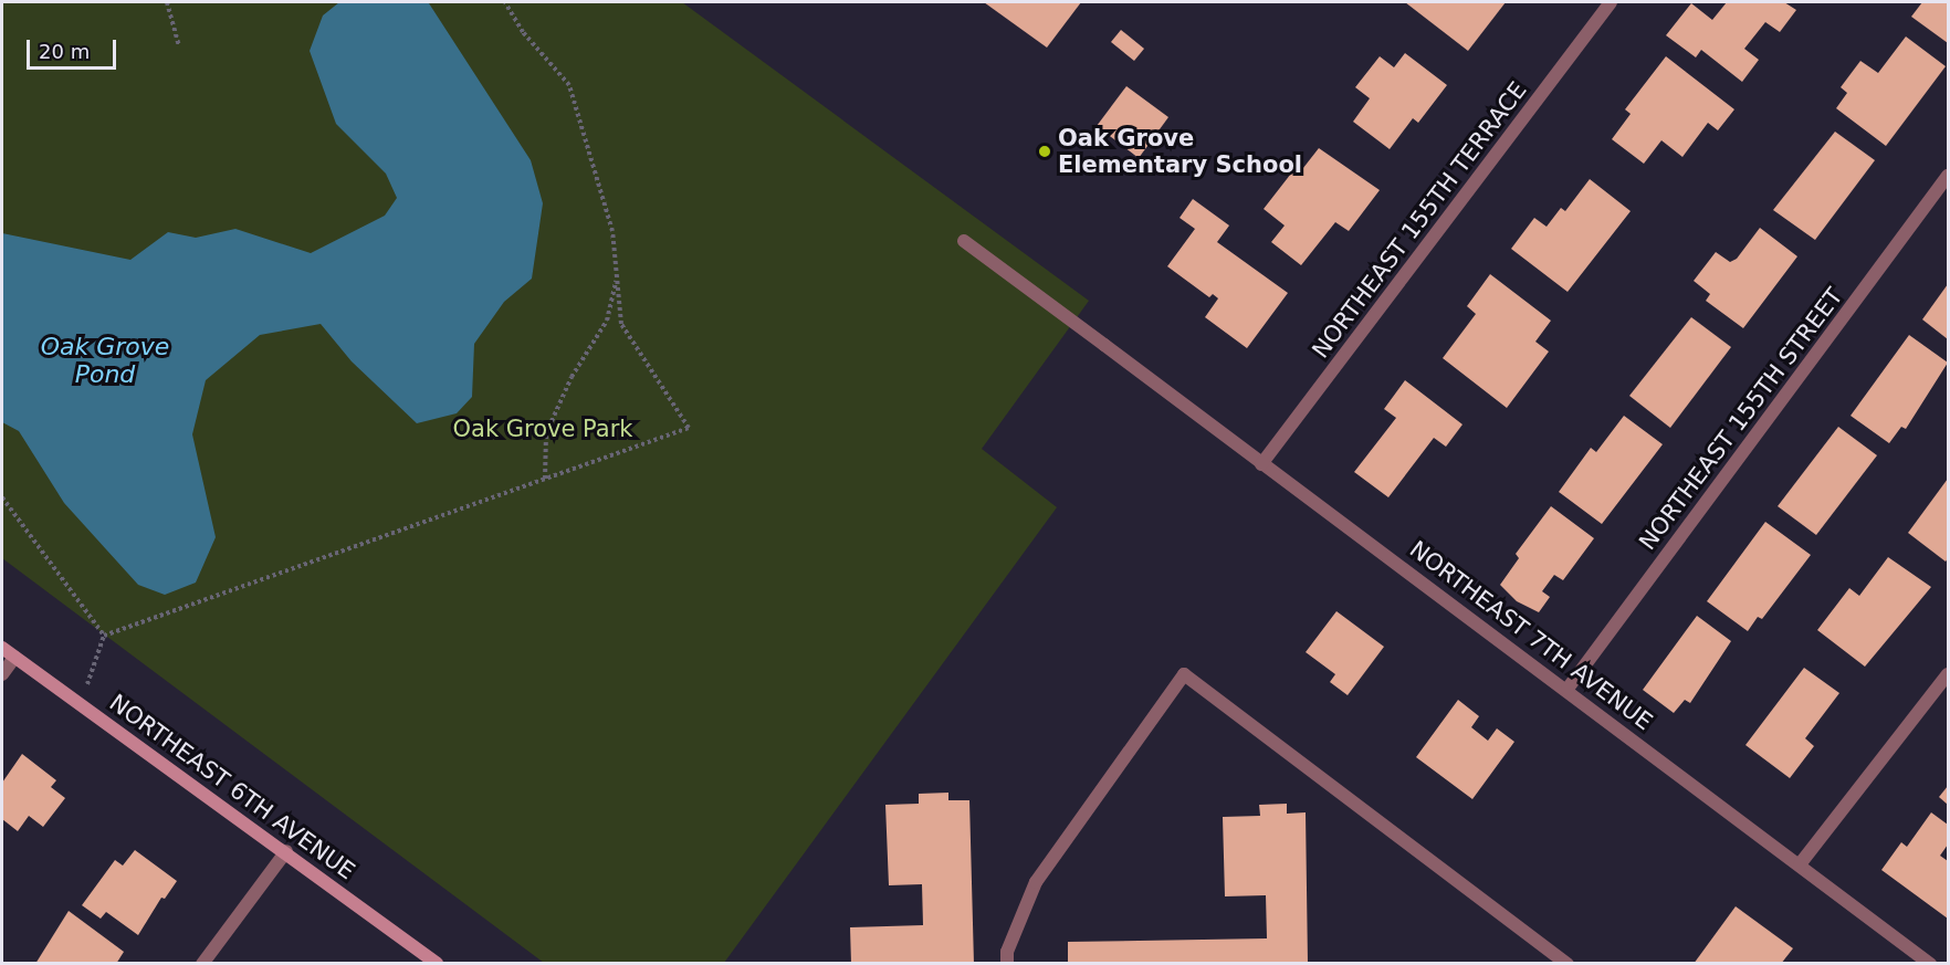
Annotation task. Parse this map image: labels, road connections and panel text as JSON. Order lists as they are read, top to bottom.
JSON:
{
  "streets": {
    "main road": ["NORTHEAST 6TH AVENUE"],
    "street": ["NORTHEAST 155TH TERRACE", "NORTHEAST 155TH STREET", "NORTHEAST 7TH AVENUE"]
  },
  "crossings": [
    ["NORTHEAST 155TH TERRACE", "NORTHEAST 7TH AVENUE"],
    ["NORTHEAST 155TH STREET", "NORTHEAST 7TH AVENUE"]
  ],
  "water": ["Oak Grove Pond"],
  "parks": ["Oak Grove Park"],
  "places": ["Oak Grove Elementary School"],
  "scale_bar": "20 m"
}
